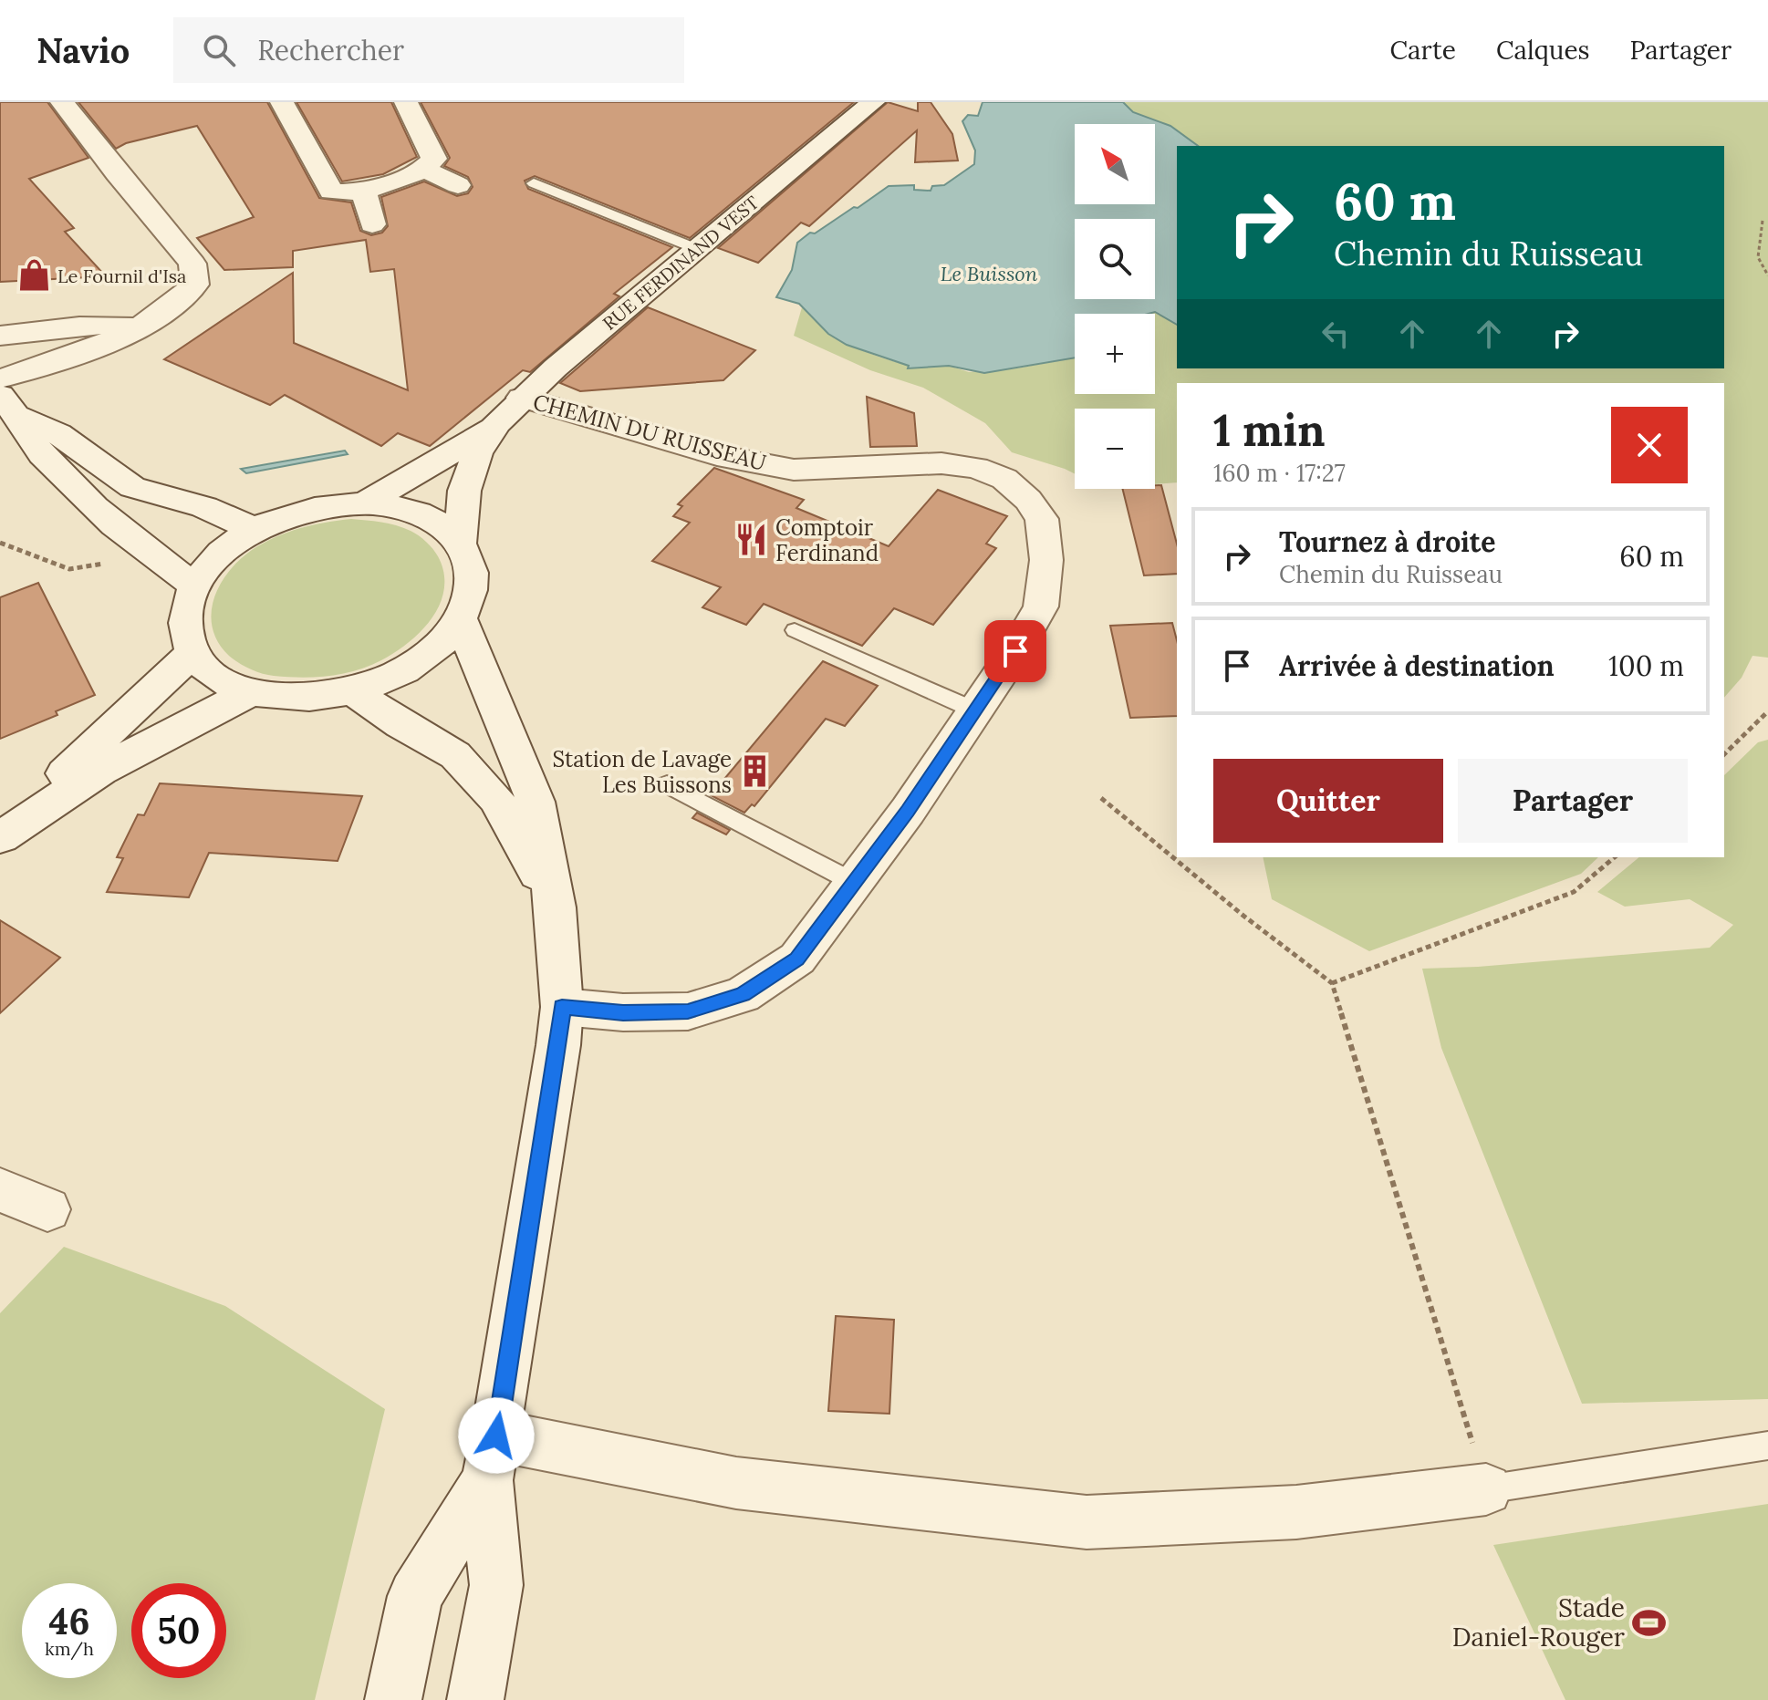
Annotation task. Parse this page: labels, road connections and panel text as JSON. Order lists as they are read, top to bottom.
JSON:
{
  "streets": {
    "street": ["RUE FERDINAND VEST", "CHEMIN DU RUISSEAU"]
  },
  "crossings": [
    ["RUE FERDINAND VEST", "CHEMIN DU RUISSEAU"]
  ],
  "water": ["Le Buisson"],
  "places": {
    "shop": ["Le Fournil d'Isa"],
    "restaurant": ["Comptoir Ferdinand"],
    "building": ["Station de Lavage Les Buissons"],
    "sports": ["Stade Daniel-Rouger"]
  },
  "north": "top left",
  "page": {
    "header": "Navio",
    "search": "Rechercher",
    "nav": ["Carte", "Calques", "Partager"],
    "map_buttons": ["+", "−"],
    "turn": ["60 m", "Chemin du Ruisseau"],
    "heading": ["1 min", "160 m · 17:27"],
    "list": [
      {
        "name": "Tournez à droite",
        "note": "Chemin du Ruisseau",
        "value": "60 m"
      },
      {
        "name": "Arrivée à destination",
        "value": "100 m"
      }
    ],
    "buttons": ["Quitter", "Partager"],
    "speed": "46 km/h",
    "limit": "50"
  }
}
